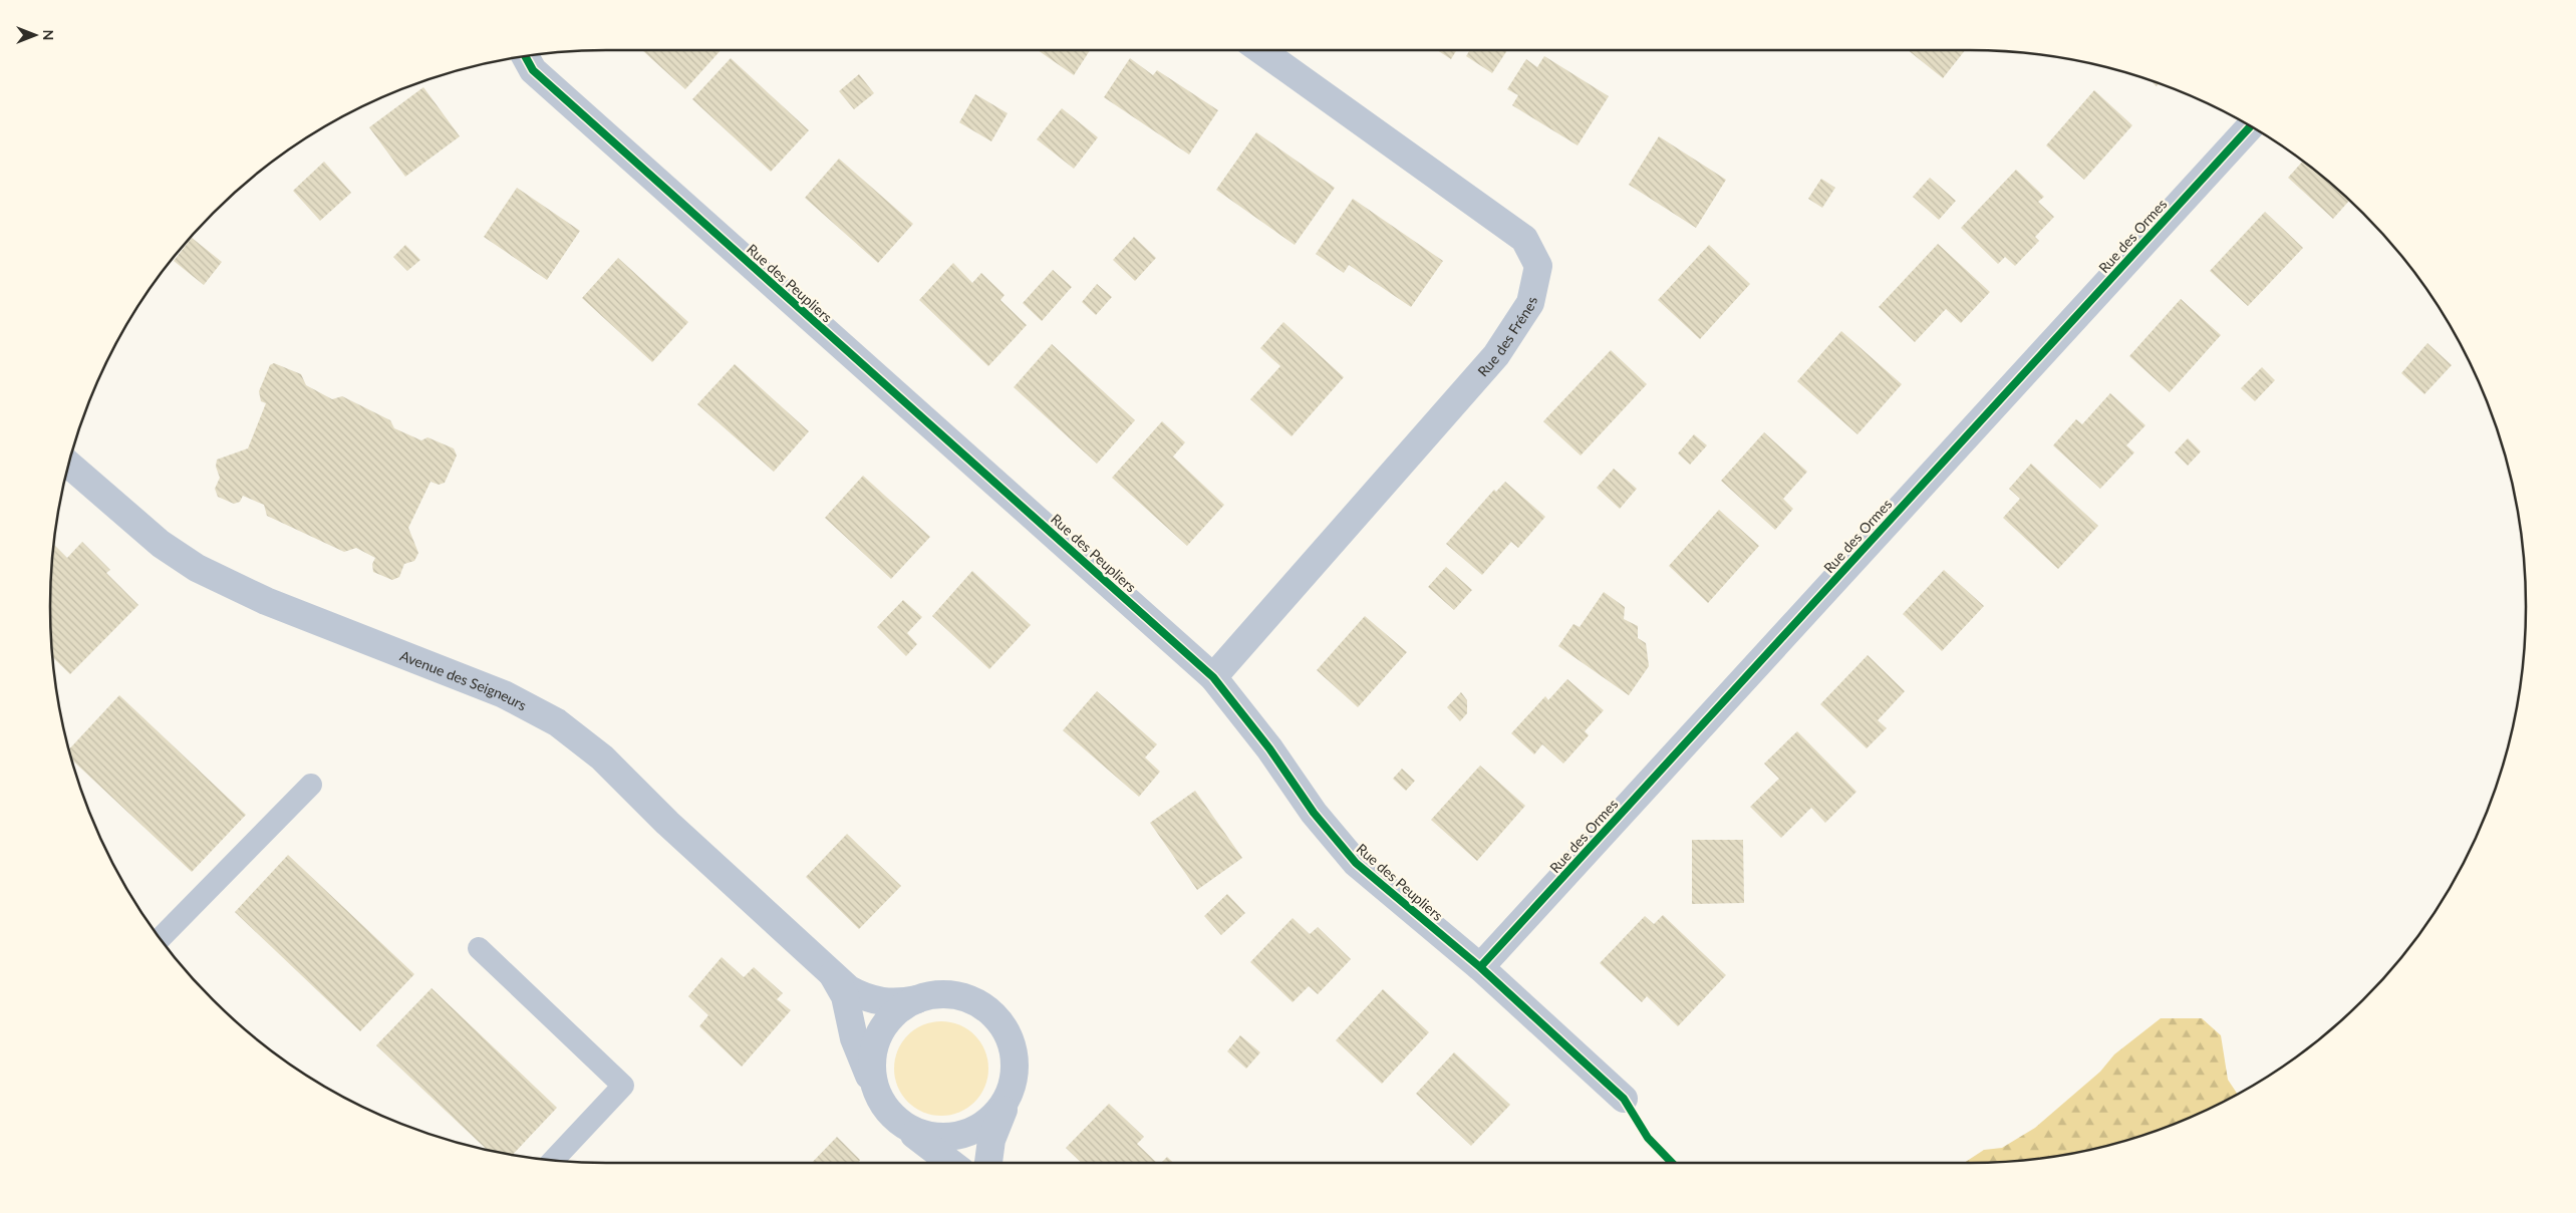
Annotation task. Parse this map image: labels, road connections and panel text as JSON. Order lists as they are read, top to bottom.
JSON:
{
  "streets": {
    "street": [
      "Rue des Ormes",
      "Rue des Peupliers",
      "Rue des Frénes",
      "Avenue des Seigneurs"
    ]
  },
  "crossings": [
    ["Rue des Ormes", "Rue des Peupliers"],
    ["Rue des Peupliers", "Rue des Frénes"]
  ],
  "north": "right"
}
